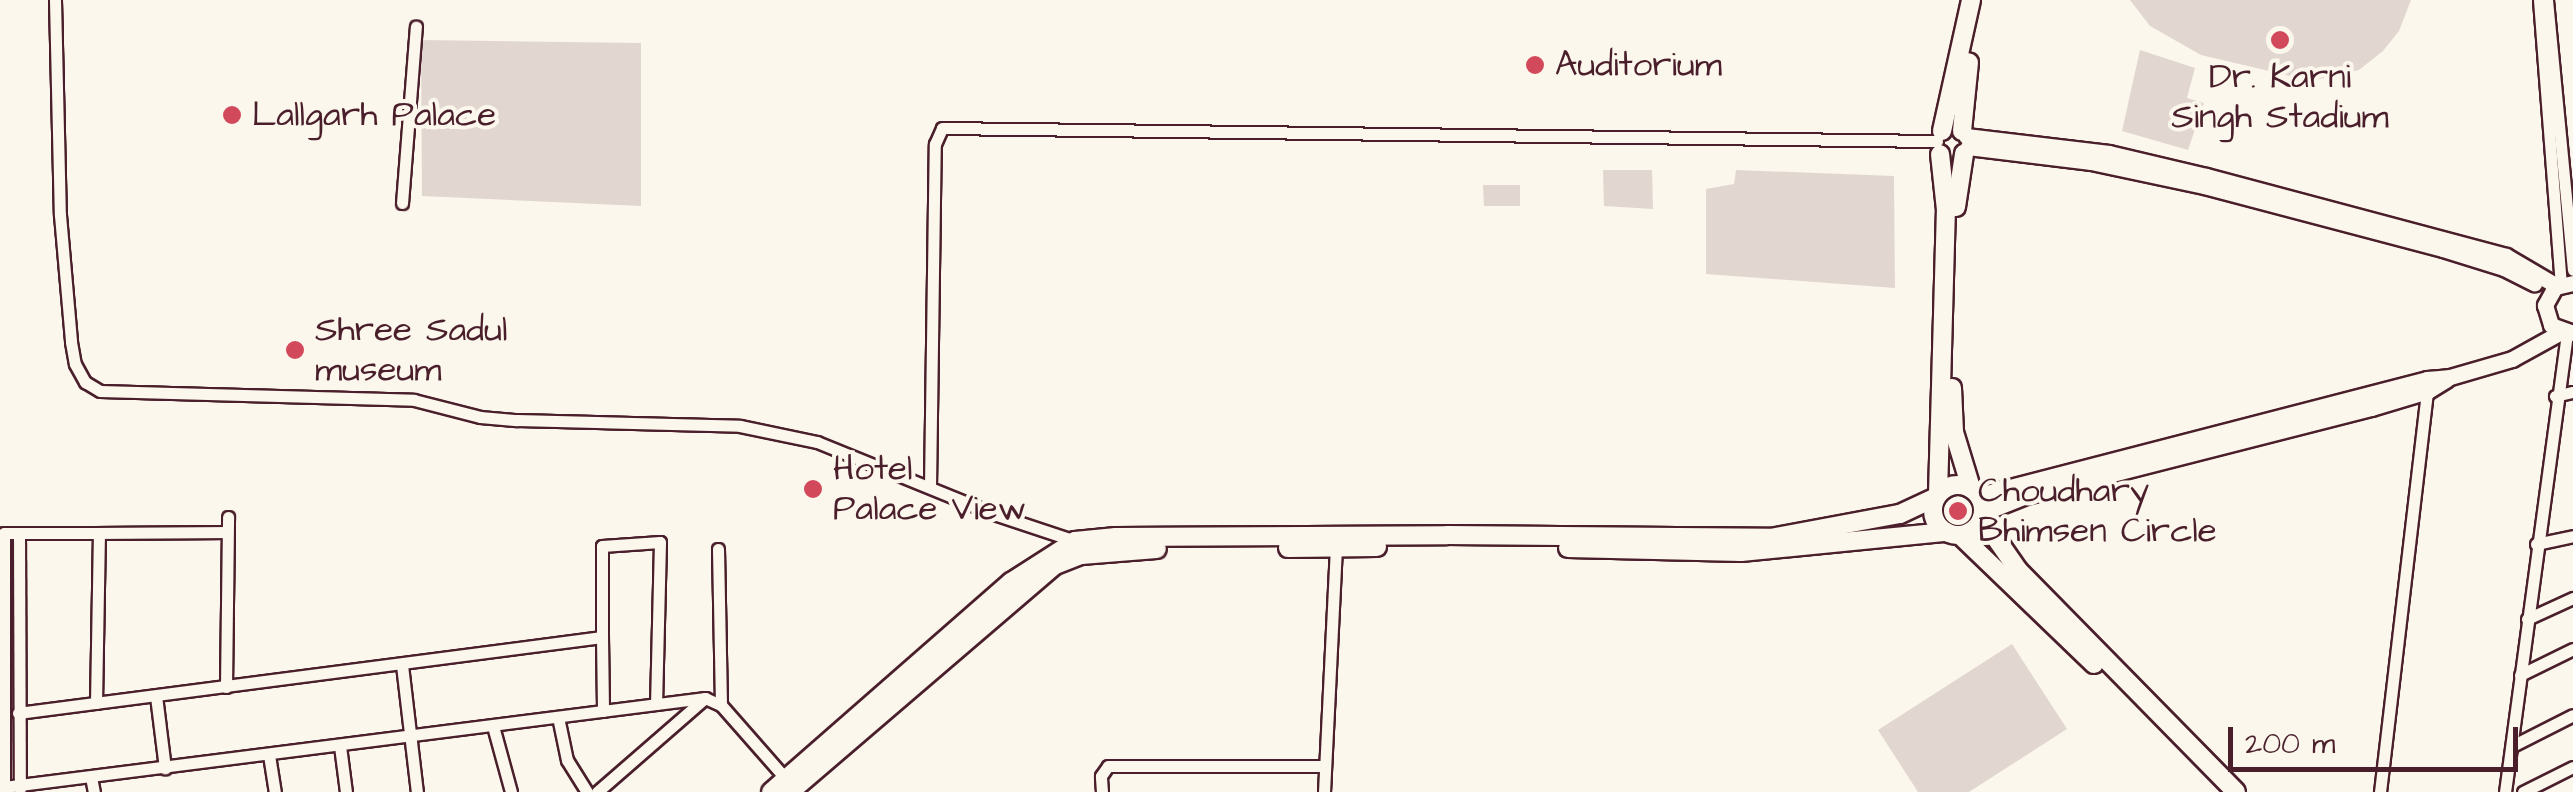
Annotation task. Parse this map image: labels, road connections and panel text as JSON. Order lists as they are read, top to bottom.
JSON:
{
  "places": [
    "Dr. Karni Singh Stadium",
    "Auditorium",
    "Lallgarh Palace",
    "Shree Sadul museum",
    "Hotel Palace View",
    "Choudhary Bhimsen Circle"
  ],
  "scale_bar": "200 m"
}
